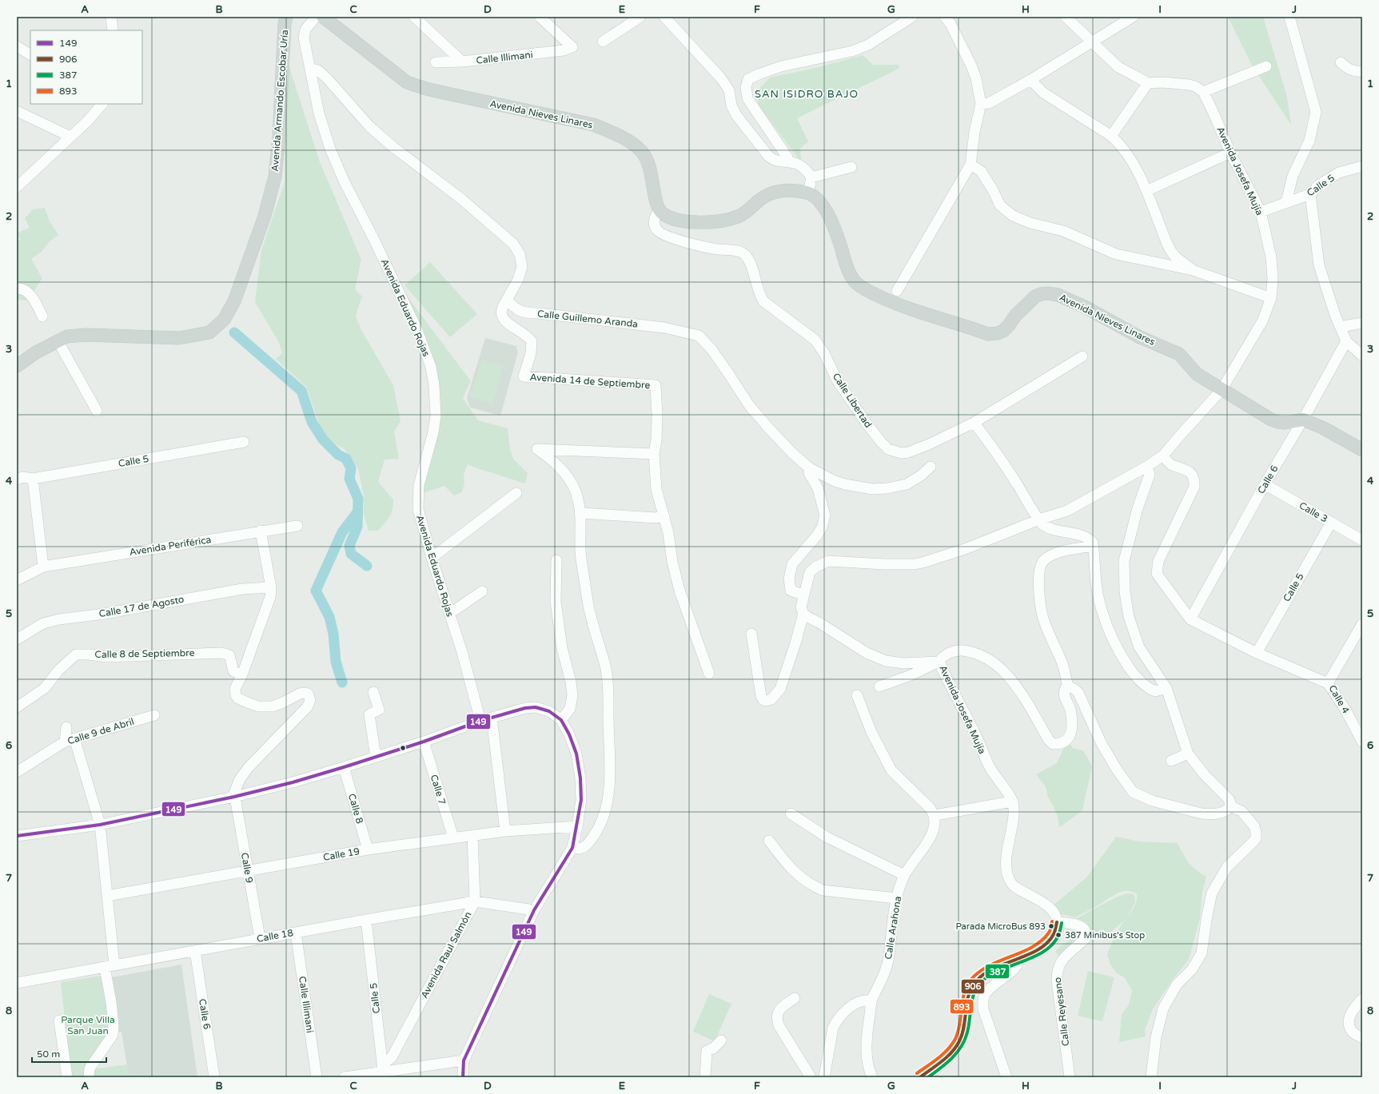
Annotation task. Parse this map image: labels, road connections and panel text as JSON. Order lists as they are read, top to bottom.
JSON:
{
  "streets": {
    "main road": ["Avenida Armando Escobar Uría", "Avenida Nieves Linares"],
    "street": [
      "Calle Illimani",
      "Avenida Josefa Mujía",
      "Calle 5",
      "Avenida Eduardo Rojas",
      "Calle Guillemo Aranda",
      "Avenida 14 de Septiembre",
      "Calle Libertad",
      "Calle 6",
      "Calle 3",
      "Avenida Periférica",
      "Calle 17 de Agosto",
      "Calle 8 de Septiembre",
      "Calle 4",
      "Calle 9 de Abril",
      "Calle 7",
      "Calle 8",
      "Calle 19",
      "Calle 9",
      "Calle Arahona",
      "Calle 18",
      "Avenida Raul Salmón",
      "Calle Reyesano"
    ]
  },
  "crossings": [
    ["Calle Illimani", "Calle 18"],
    ["Avenida Nieves Linares", "Avenida Josefa Mujía"],
    ["Avenida Nieves Linares", "Calle Libertad"],
    ["Avenida Nieves Linares", "Calle 6"],
    ["Avenida Josefa Mujía", "Calle 5"],
    ["Calle 5", "Calle 3"],
    ["Calle 5", "Calle 18"],
    ["Calle 5", "Avenida Raul Salmón"],
    ["Calle Guillemo Aranda", "Avenida 14 de Septiembre"],
    ["Calle 6", "Calle 3"],
    ["Calle 6", "Calle 18"],
    ["Calle 7", "Calle 19"],
    ["Calle 8", "Calle 19"],
    ["Calle 19", "Calle 9"],
    ["Calle 19", "Avenida Raul Salmón"],
    ["Calle 9", "Calle 18"],
    ["Calle 18", "Avenida Raul Salmón"]
  ],
  "districts": ["SAN ISIDRO BAJO"],
  "parks": ["Parque Villa San Juan"],
  "places": ["Parada MicroBus 893", "387 Minibus's Stop"],
  "lines": [
    "transit line 149",
    "transit line 893",
    "transit line 906",
    "transit line 387"
  ],
  "legend": [
    "149",
    "906",
    "387",
    "893"
  ],
  "scale_bar": "50 m",
  "grid": {
    "columns": [
      "A",
      "B",
      "C",
      "D",
      "E",
      "F",
      "G",
      "H",
      "I",
      "J"
    ],
    "rows": [
      "1",
      "2",
      "3",
      "4",
      "5",
      "6",
      "7",
      "8"
    ]
  }
}
